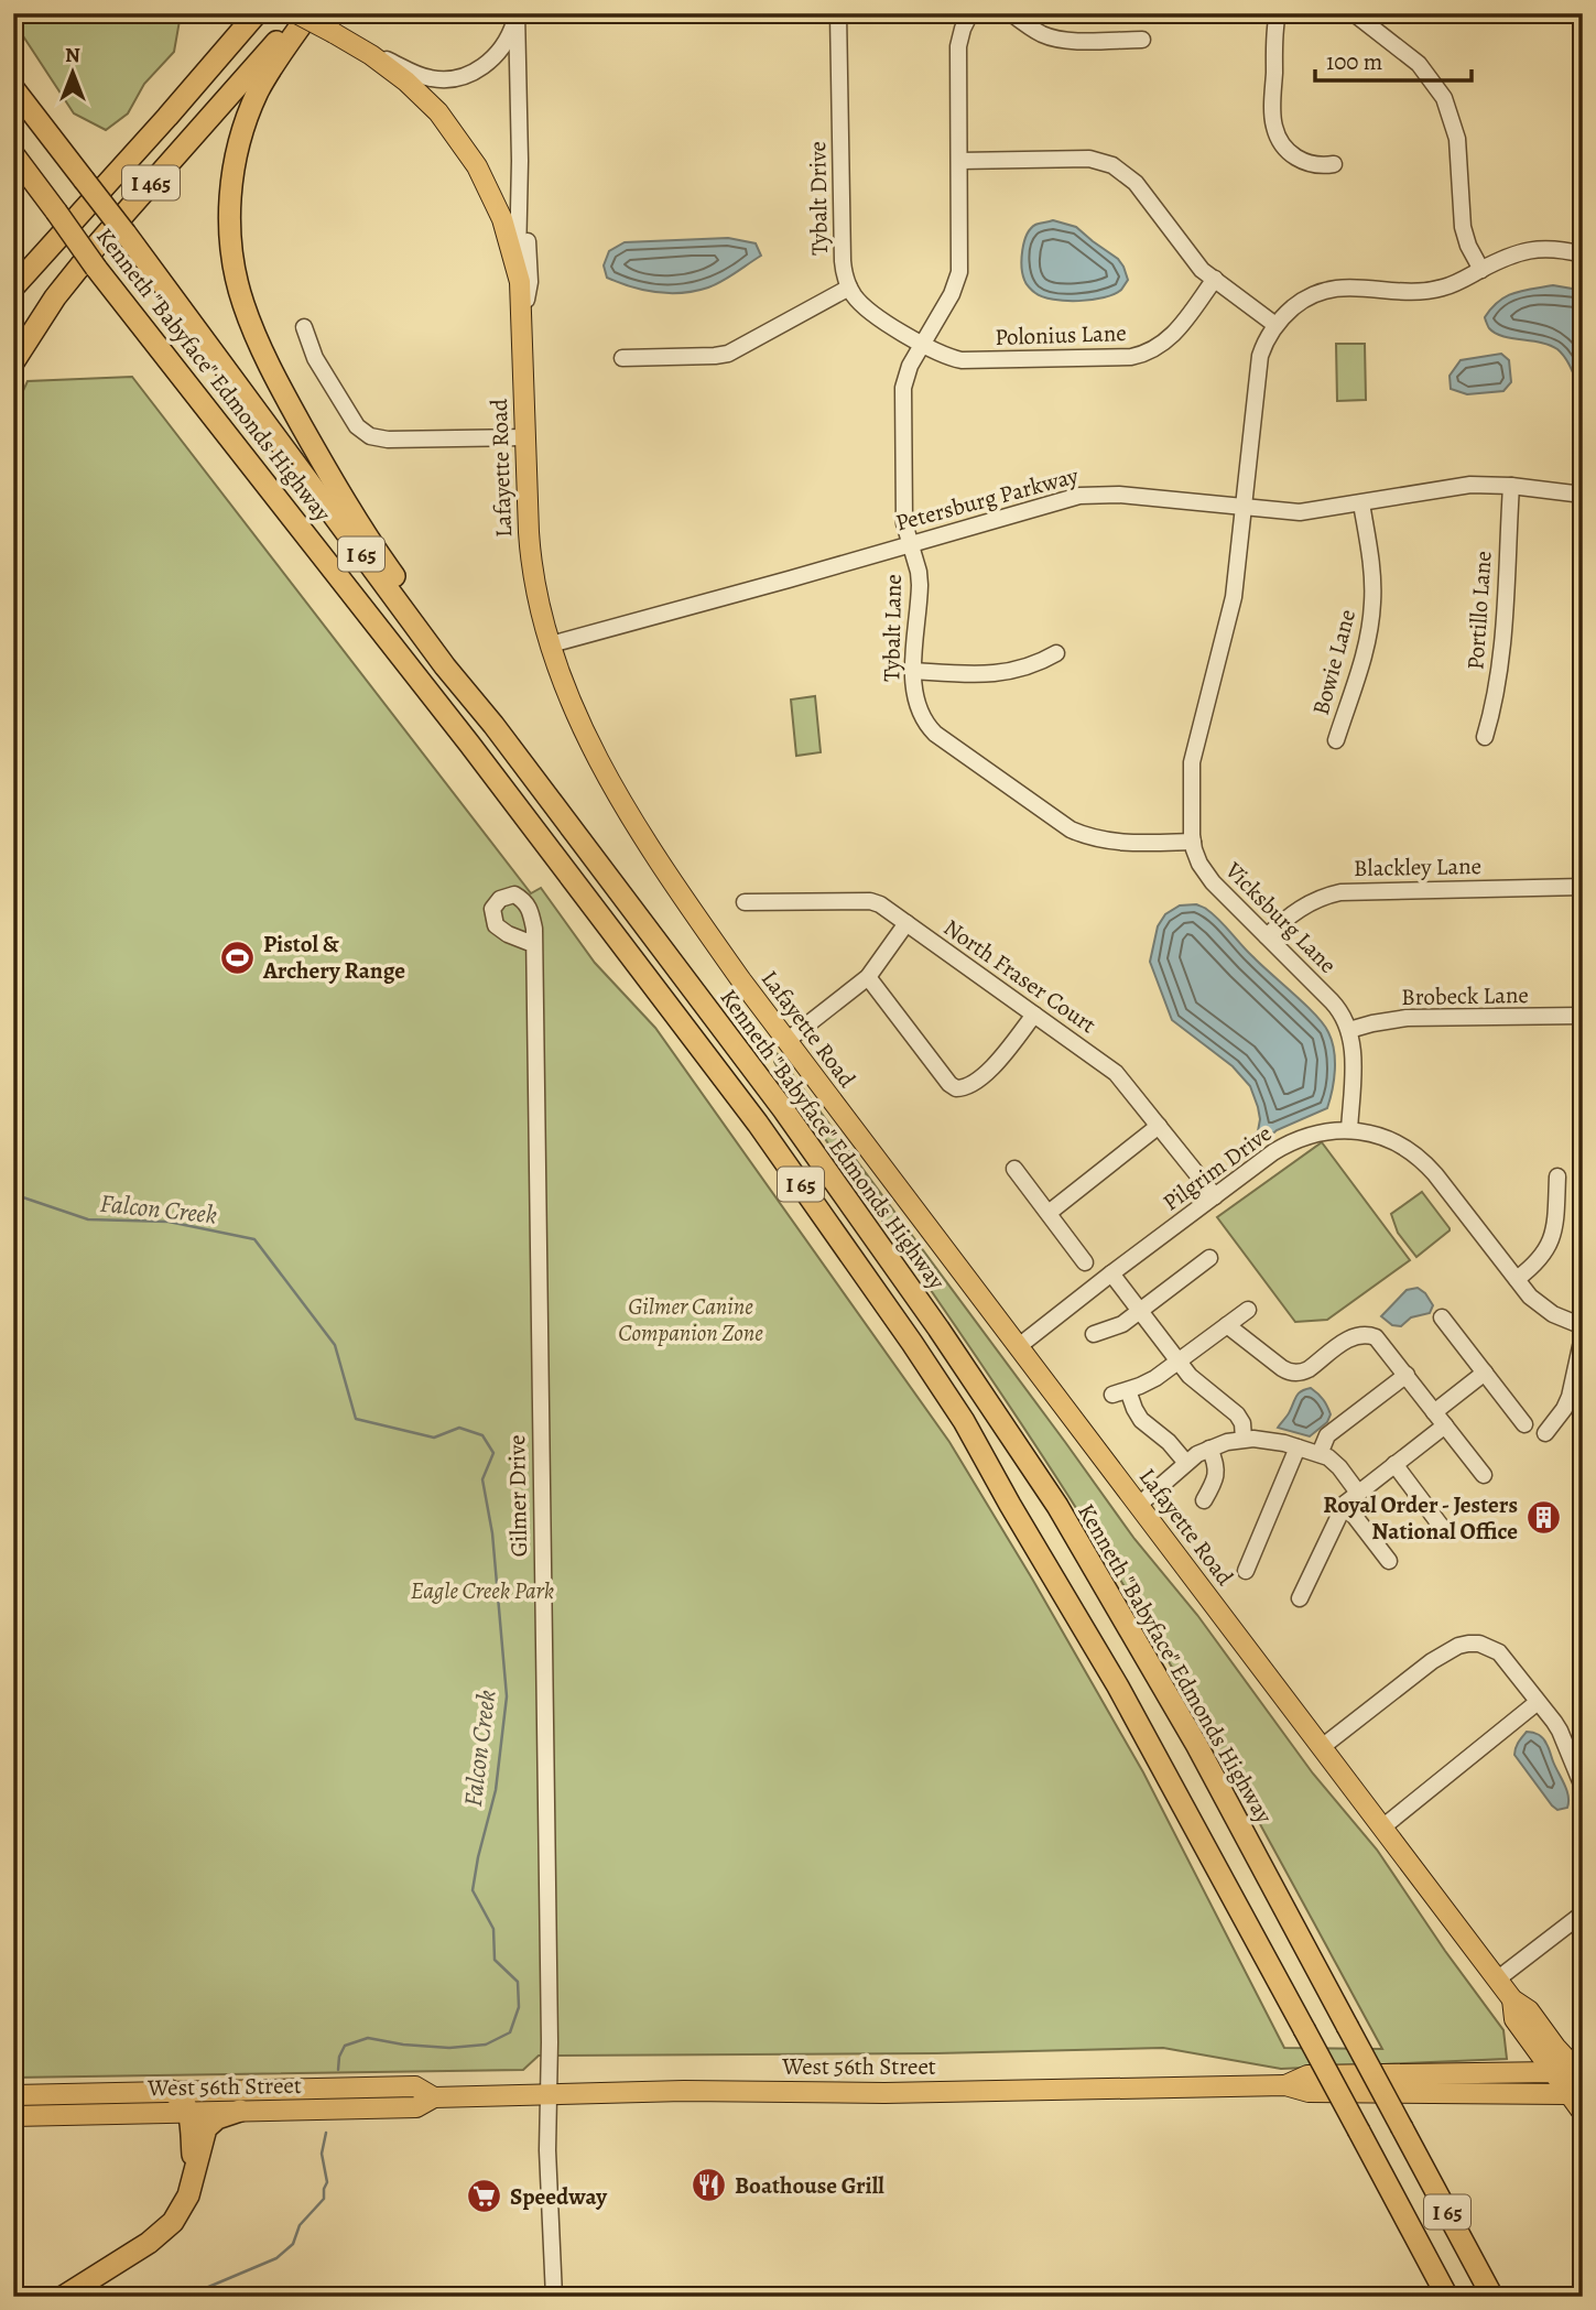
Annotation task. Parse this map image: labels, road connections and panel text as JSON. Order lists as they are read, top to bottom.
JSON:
{
  "streets": {
    "highway": ["I 465", "Kenneth \"Babyface\" Edmonds Highway", "I 65"],
    "main road": ["Lafayette Road", "West 56th Street"],
    "street": [
      "Tybalt Drive",
      "Polonius Lane",
      "Petersburg Parkway",
      "Portillo Lane",
      "Tybalt Lane",
      "Bowie Lane",
      "Blackley Lane",
      "Vicksburg Lane",
      "North Fraser Court",
      "Brobeck Lane",
      "Pilgrim Drive",
      "Gilmer Drive"
    ]
  },
  "crossings": [
    ["Polonius Lane", "Tybalt Lane"],
    ["Lafayette Road", "Petersburg Parkway"],
    ["Lafayette Road", "Pilgrim Drive"],
    ["Lafayette Road", "West 56th Street"],
    ["Petersburg Parkway", "Portillo Lane"],
    ["Petersburg Parkway", "Tybalt Lane"],
    ["Petersburg Parkway", "Bowie Lane"],
    ["Petersburg Parkway", "Vicksburg Lane"],
    ["Tybalt Lane", "Vicksburg Lane"],
    ["Blackley Lane", "Vicksburg Lane"],
    ["Vicksburg Lane", "Brobeck Lane"],
    ["North Fraser Court", "Pilgrim Drive"],
    ["Gilmer Drive", "West 56th Street"]
  ],
  "water": ["Falcon Creek"],
  "parks": ["Gilmer Canine Companion Zone", "Eagle Creek Park"],
  "places": {
    "sports": ["Pistol & Archery Range"],
    "building": ["Royal Order - Jesters National Office"],
    "restaurant": ["Boathouse Grill"],
    "supermarket": ["Speedway"]
  },
  "scale_bar": "100 m",
  "north": "top"
}
